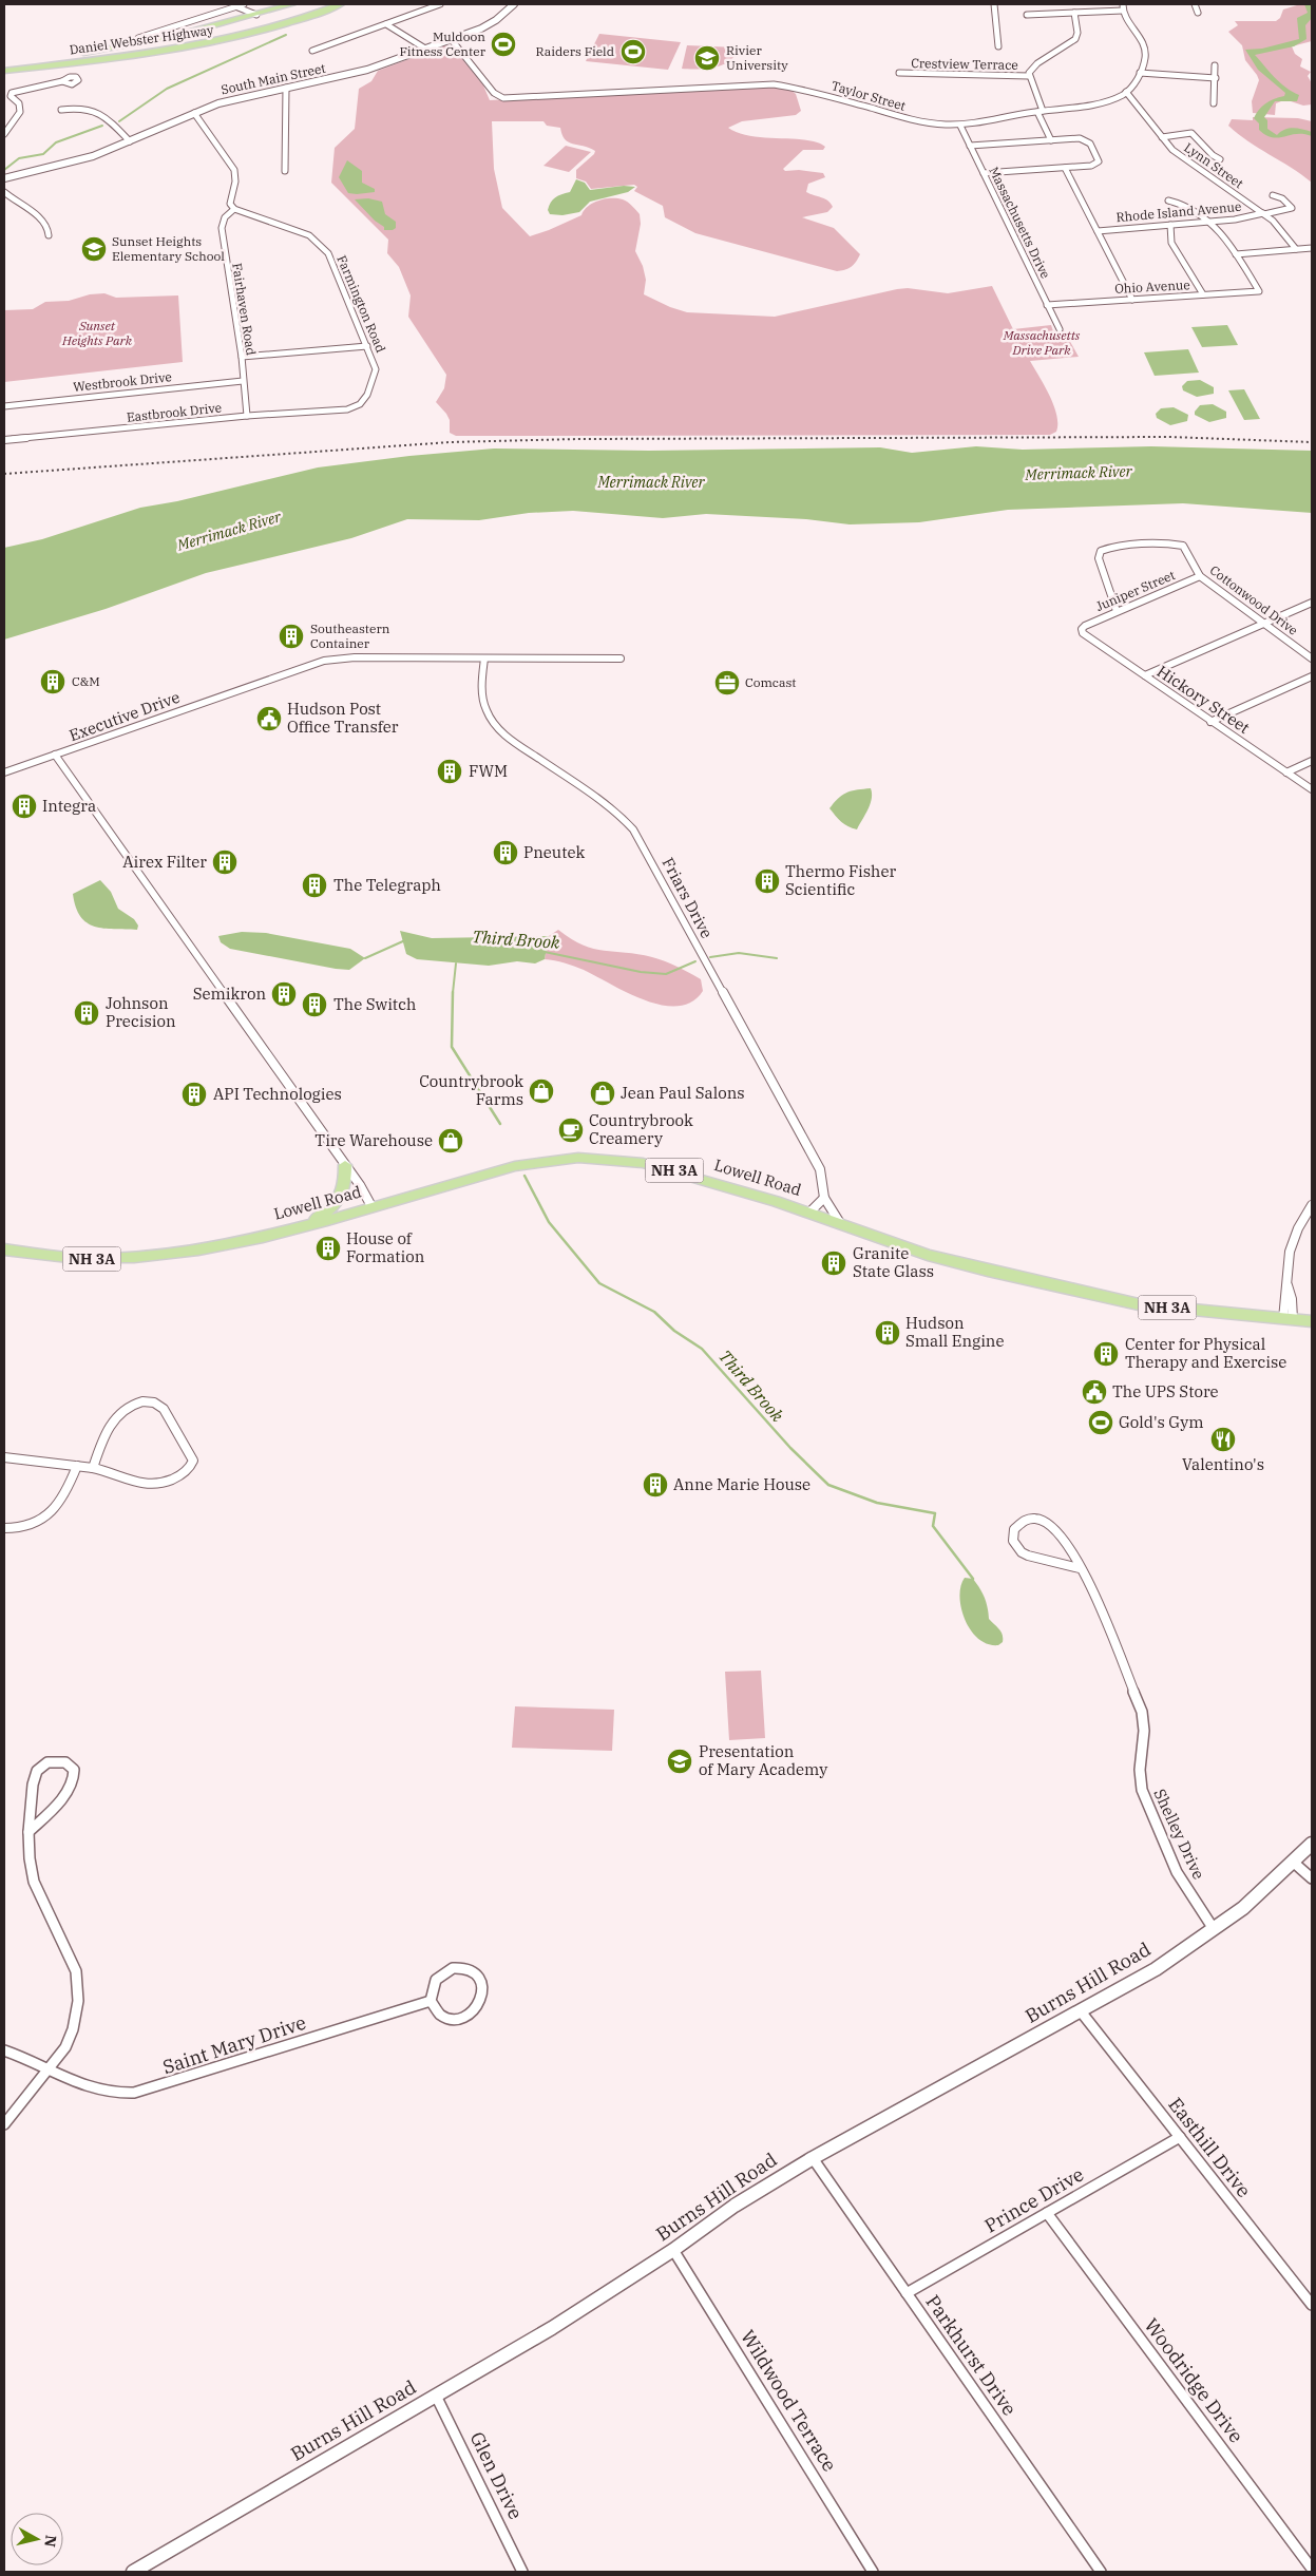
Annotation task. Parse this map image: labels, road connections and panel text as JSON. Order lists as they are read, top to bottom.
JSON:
{
  "streets": {
    "main road": ["Daniel Webster Highway", "NH 3A", "Lowell Road"],
    "street": [
      "Crestview Terrace",
      "South Main Street",
      "Taylor Street",
      "Lynn Street",
      "Rhode Island Avenue",
      "Massachusetts Drive",
      "Ohio Avenue",
      "Farmington Road",
      "Fairhaven Road",
      "Westbrook Drive",
      "Eastbrook Drive",
      "Juniper Street",
      "Cottonwood Drive",
      "Hickory Street",
      "Executive Drive",
      "Friars Drive",
      "Shelley Drive",
      "Burns Hill Road",
      "Saint Mary Drive",
      "Easthill Drive",
      "Prince Drive",
      "Parkhurst Drive",
      "Woodridge Drive",
      "Wildwood Terrace",
      "Glen Drive"
    ]
  },
  "crossings": [
    ["South Main Street", "Taylor Street"],
    ["Taylor Street", "Lynn Street"],
    ["Taylor Street", "Massachusetts Drive"],
    ["Lynn Street", "Rhode Island Avenue"],
    ["Massachusetts Drive", "Ohio Avenue"],
    ["Farmington Road", "Fairhaven Road"],
    ["Farmington Road", "Eastbrook Drive"],
    ["Fairhaven Road", "Westbrook Drive"],
    ["Fairhaven Road", "Eastbrook Drive"],
    ["Juniper Street", "Cottonwood Drive"],
    ["Juniper Street", "Hickory Street"],
    ["Executive Drive", "Friars Drive"],
    ["Executive Drive", "Lowell Road"],
    ["Friars Drive", "Lowell Road"],
    ["Shelley Drive", "Burns Hill Road"],
    ["Burns Hill Road", "Easthill Drive"],
    ["Burns Hill Road", "Parkhurst Drive"],
    ["Burns Hill Road", "Wildwood Terrace"],
    ["Burns Hill Road", "Glen Drive"],
    ["Easthill Drive", "Prince Drive"],
    ["Prince Drive", "Parkhurst Drive"],
    ["Prince Drive", "Woodridge Drive"]
  ],
  "water": ["Merrimack River", "Third Brook"],
  "parks": ["Sunset Heights Park", "Massachusetts Drive Park"],
  "places": {
    "sports": ["Muldoon Fitness Center", "Raiders Field", "Gold's Gym"],
    "school or university": ["Rivier University", "Sunset Heights Elementary School", "Presentation of Mary Academy"],
    "building": [
      "Southeastern Container",
      "C&M",
      "FWM",
      "Integra",
      "Pneutek",
      "Airex Filter",
      "Thermo Fisher Scientific",
      "The Telegraph",
      "Semikron",
      "The Switch",
      "Johnson Precision",
      "API Technologies",
      "House of Formation",
      "Granite State Glass",
      "Hudson Small Engine",
      "Center for Physical Therapy and Exercise",
      "Anne Marie House"
    ],
    "office": ["Comcast"],
    "public building": ["Hudson Post Office Transfer", "The UPS Store"],
    "shop": ["Countrybrook Farms", "Jean Paul Salons", "Tire Warehouse"],
    "cafe": ["Countrybrook Creamery"],
    "restaurant": ["Valentino's"]
  },
  "north": "right"
}
